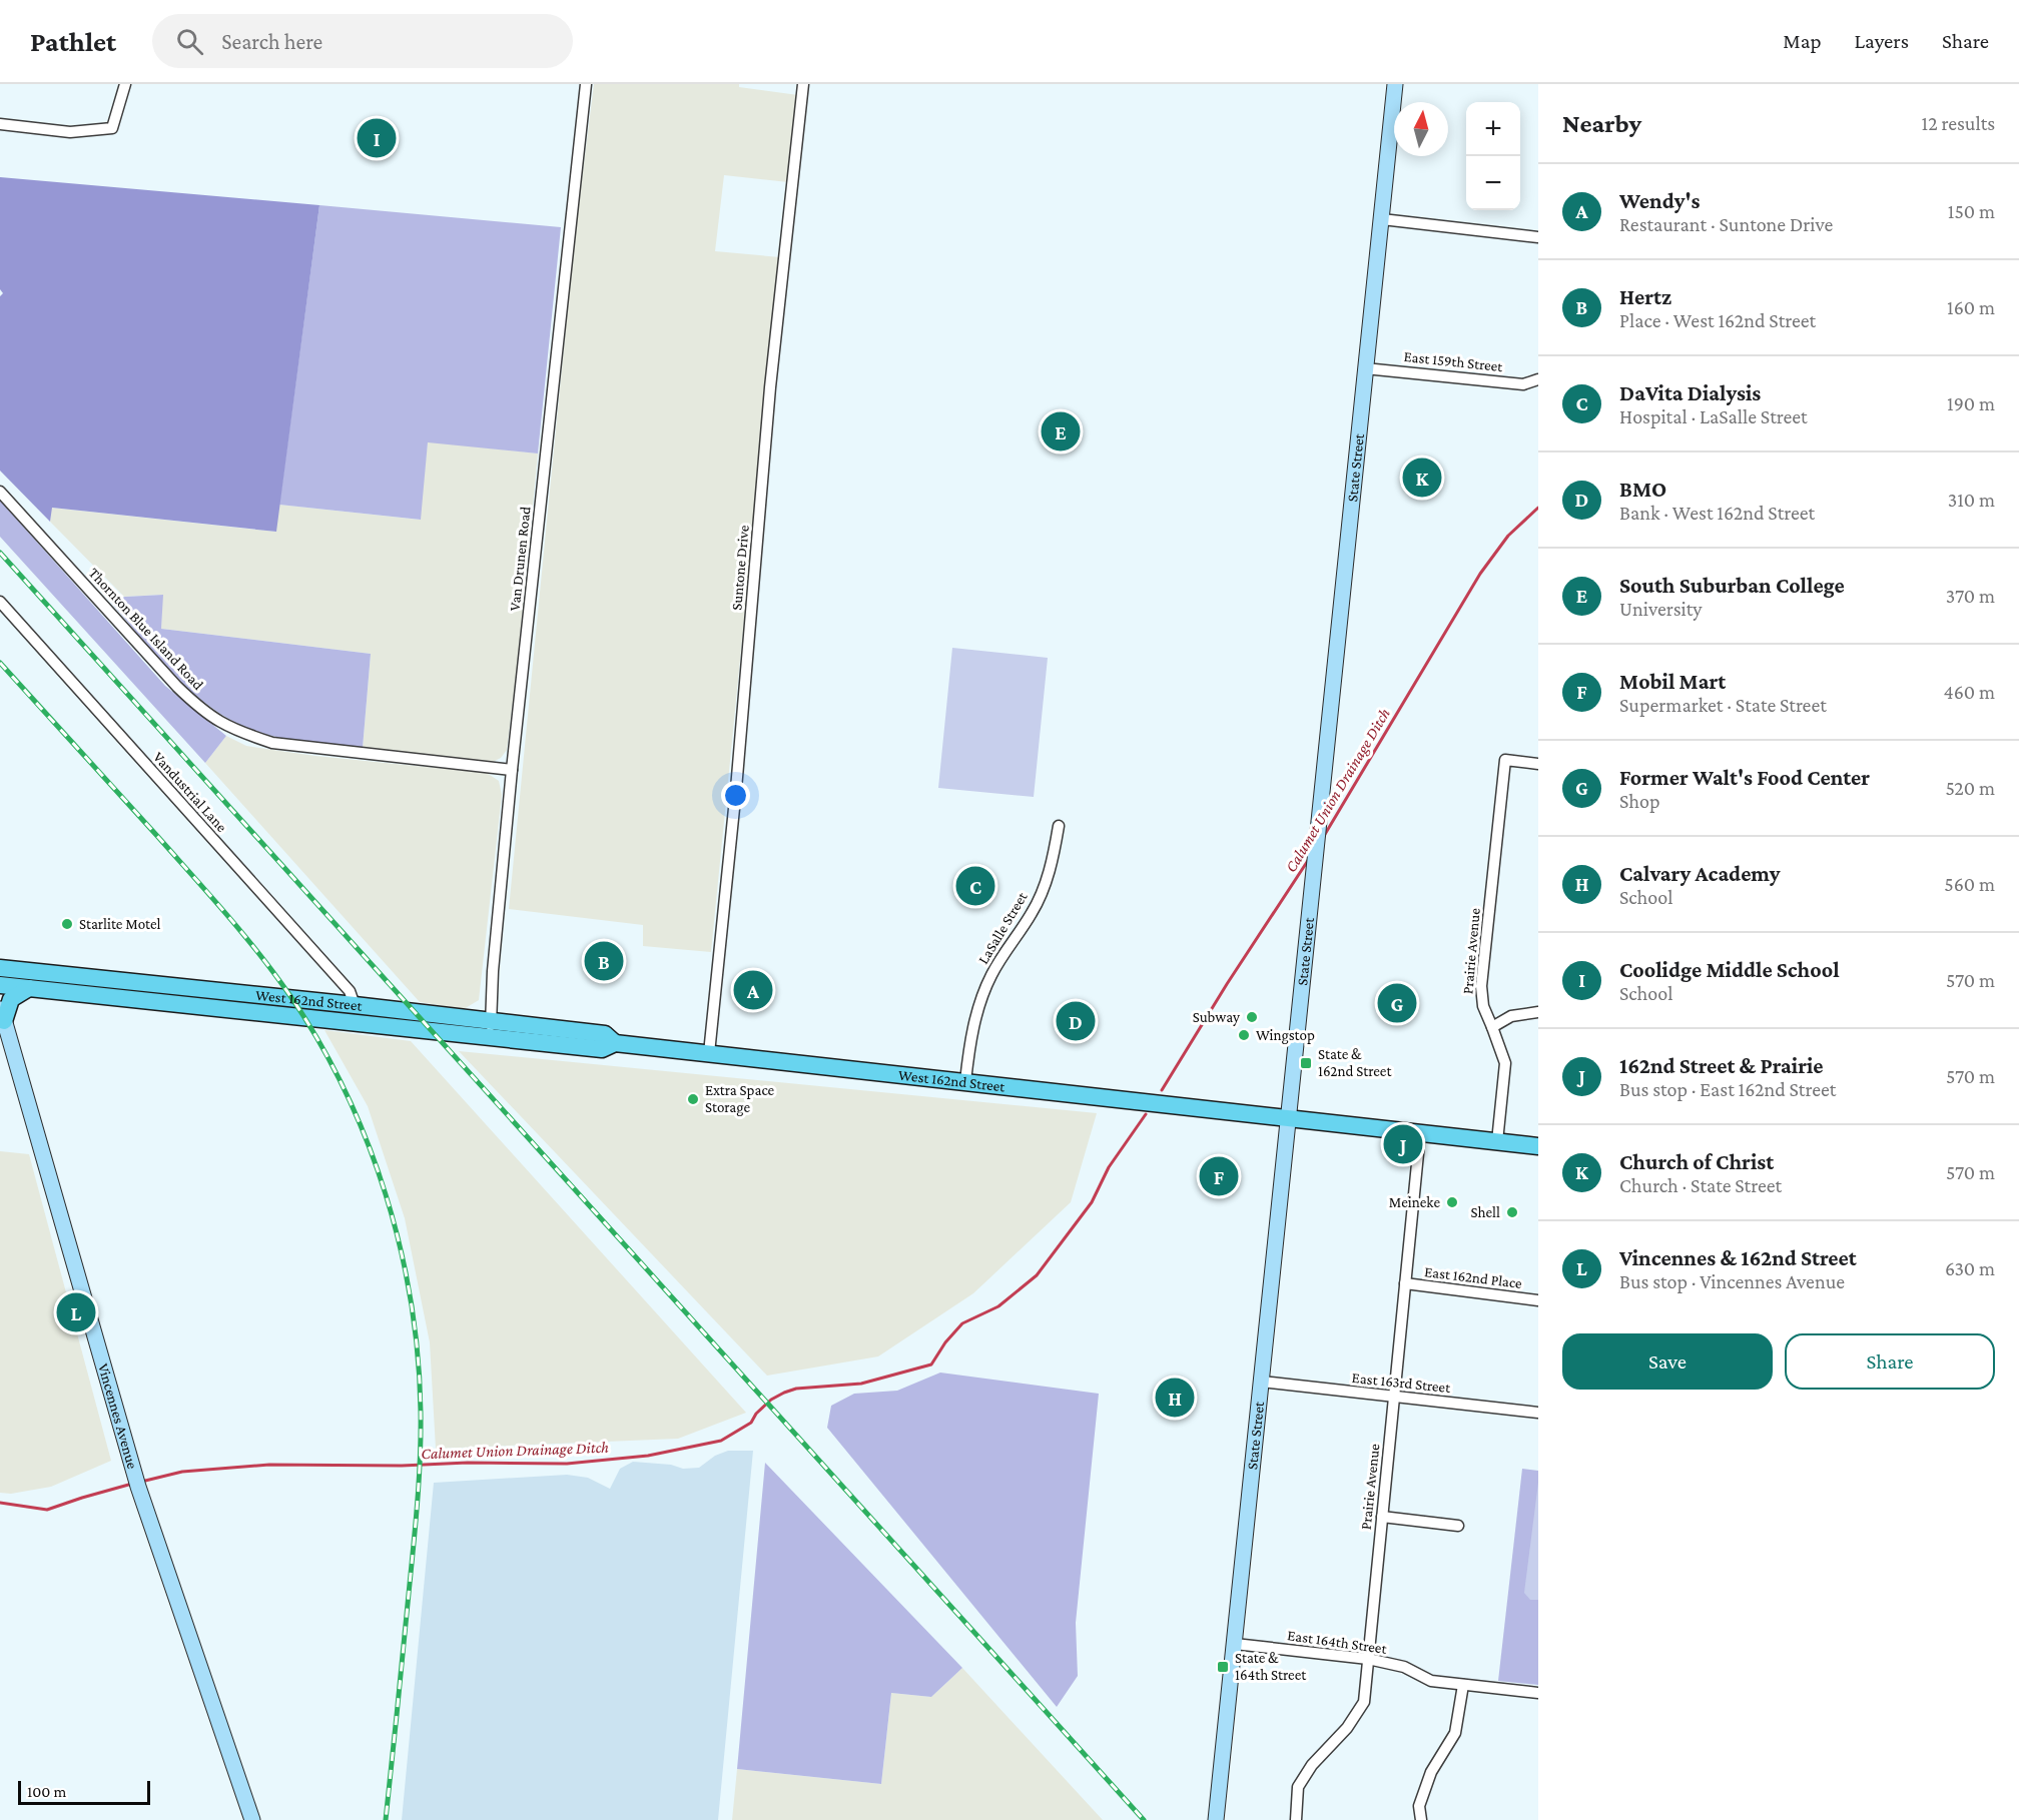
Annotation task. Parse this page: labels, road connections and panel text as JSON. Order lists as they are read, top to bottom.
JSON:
{
  "streets": {
    "main road": ["West 162nd Street"],
    "street": [
      "East 159th Street",
      "State Street",
      "Van Drunen Road",
      "Suntone Drive",
      "Thornton Blue Island Road",
      "Vandustrial Lane",
      "LaSalle Street",
      "Prairie Avenue",
      "East 162nd Place",
      "East 163rd Street",
      "Vincennes Avenue",
      "East 164th Street"
    ]
  },
  "crossings": [
    ["East 159th Street", "State Street"],
    ["State Street", "West 162nd Street"],
    ["State Street", "East 163rd Street"],
    ["State Street", "East 164th Street"],
    ["Van Drunen Road", "Thornton Blue Island Road"],
    ["Van Drunen Road", "West 162nd Street"],
    ["Suntone Drive", "West 162nd Street"],
    ["Vandustrial Lane", "West 162nd Street"],
    ["LaSalle Street", "West 162nd Street"],
    ["Prairie Avenue", "West 162nd Street"],
    ["Prairie Avenue", "East 162nd Place"],
    ["Prairie Avenue", "East 163rd Street"],
    ["Prairie Avenue", "East 164th Street"]
  ],
  "water": ["Calumet Union Drainage Ditch"],
  "places": {
    "other": [
      "Starlite Motel",
      "Subway",
      "Wingstop",
      "Extra Space Storage",
      "Meineke",
      "Shell"
    ],
    "transit": ["State & 162nd Street", "State & 164th Street"]
  },
  "scale_bar": "100 m",
  "north": "top",
  "page": {
    "header": "Pathlet",
    "search": "Search here",
    "nav": ["Map", "Layers", "Share"],
    "heading": ["Nearby", "12 results"],
    "map_buttons": ["+", "−"],
    "pins": [
      "I",
      "E",
      "K",
      "C",
      "B",
      "A",
      "G",
      "D",
      "J",
      "F",
      "L",
      "H"
    ],
    "list": [
      {
        "mark": "A",
        "name": "Wendy's",
        "note": "Restaurant · Suntone Drive",
        "value": "150 m"
      },
      {
        "mark": "B",
        "name": "Hertz",
        "note": "Place · West 162nd Street",
        "value": "160 m"
      },
      {
        "mark": "C",
        "name": "DaVita Dialysis",
        "note": "Hospital · LaSalle Street",
        "value": "190 m"
      },
      {
        "mark": "D",
        "name": "BMO",
        "note": "Bank · West 162nd Street",
        "value": "310 m"
      },
      {
        "mark": "E",
        "name": "South Suburban College",
        "note": "University",
        "value": "370 m"
      },
      {
        "mark": "F",
        "name": "Mobil Mart",
        "note": "Supermarket · State Street",
        "value": "460 m"
      },
      {
        "mark": "G",
        "name": "Former Walt's Food Center",
        "note": "Shop",
        "value": "520 m"
      },
      {
        "mark": "H",
        "name": "Calvary Academy",
        "note": "School",
        "value": "560 m"
      },
      {
        "mark": "I",
        "name": "Coolidge Middle School",
        "note": "School",
        "value": "570 m"
      },
      {
        "mark": "J",
        "name": "162nd Street & Prairie",
        "note": "Bus stop · East 162nd Street",
        "value": "570 m"
      },
      {
        "mark": "K",
        "name": "Church of Christ",
        "note": "Church · State Street",
        "value": "570 m"
      },
      {
        "mark": "L",
        "name": "Vincennes & 162nd Street",
        "note": "Bus stop · Vincennes Avenue",
        "value": "630 m"
      }
    ],
    "buttons": ["Save", "Share"],
    "scale": "100 m"
  }
}
